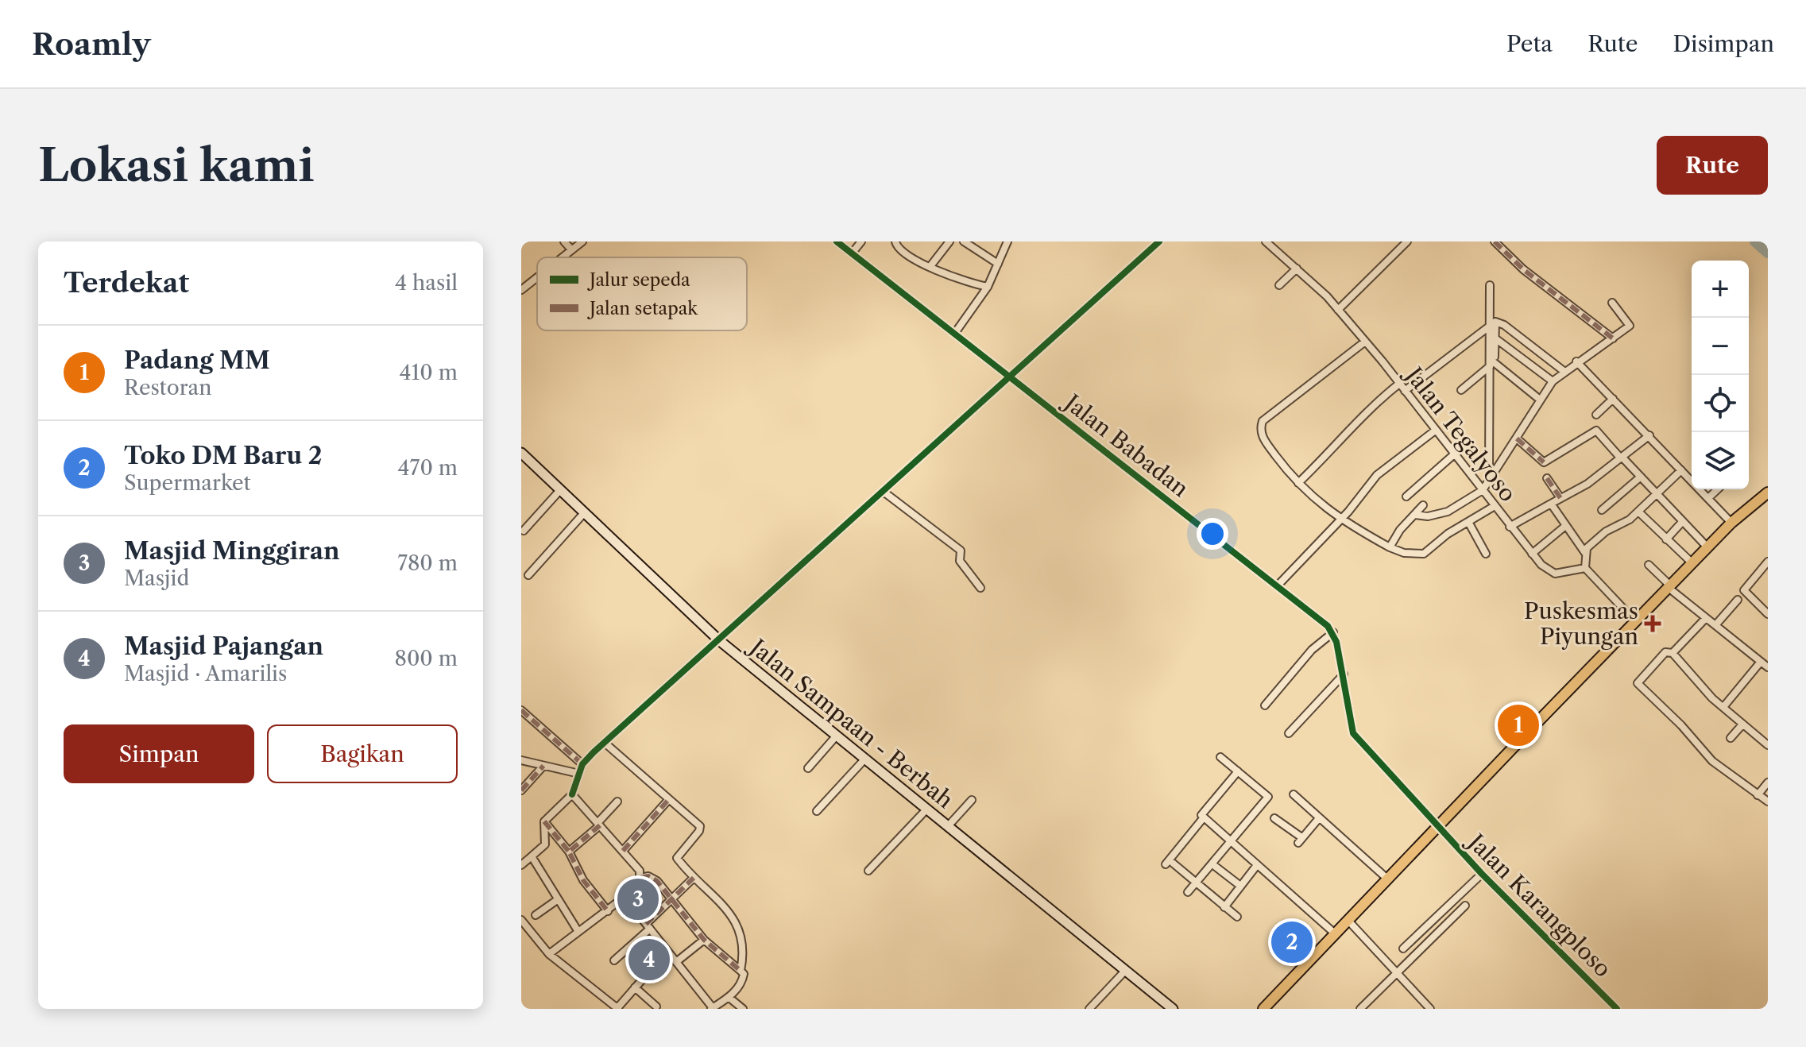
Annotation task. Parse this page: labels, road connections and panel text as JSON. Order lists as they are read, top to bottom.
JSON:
{
  "streets": {
    "main road": ["Jalan Sampaan - Berbah"],
    "street": ["Jalan Tegalyoso", "Jalan Babadan", "Jalan Karangploso"]
  },
  "places": {
    "health": ["Puskesmas Piyungan"]
  },
  "legend": ["Jalur sepeda", "Jalan setapak"],
  "page": {
    "header": "Roamly",
    "nav": ["Peta", "Rute", "Disimpan"],
    "buttons": [
      "Rute",
      ["Simpan", "Bagikan"]
    ],
    "title": "Lokasi kami",
    "heading": ["Terdekat", "4 hasil"],
    "map_buttons": ["+", "−"],
    "list": [
      {
        "mark": "1",
        "name": "Padang MM",
        "note": "Restoran",
        "value": "410 m"
      },
      {
        "mark": "2",
        "name": "Toko DM Baru 2",
        "note": "Supermarket",
        "value": "470 m"
      },
      {
        "mark": "3",
        "name": "Masjid Minggiran",
        "note": "Masjid",
        "value": "780 m"
      },
      {
        "mark": "4",
        "name": "Masjid Pajangan",
        "note": "Masjid · Amarilis",
        "value": "800 m"
      }
    ],
    "pins": [
      "1",
      "3",
      "2",
      "4"
    ]
  }
}
